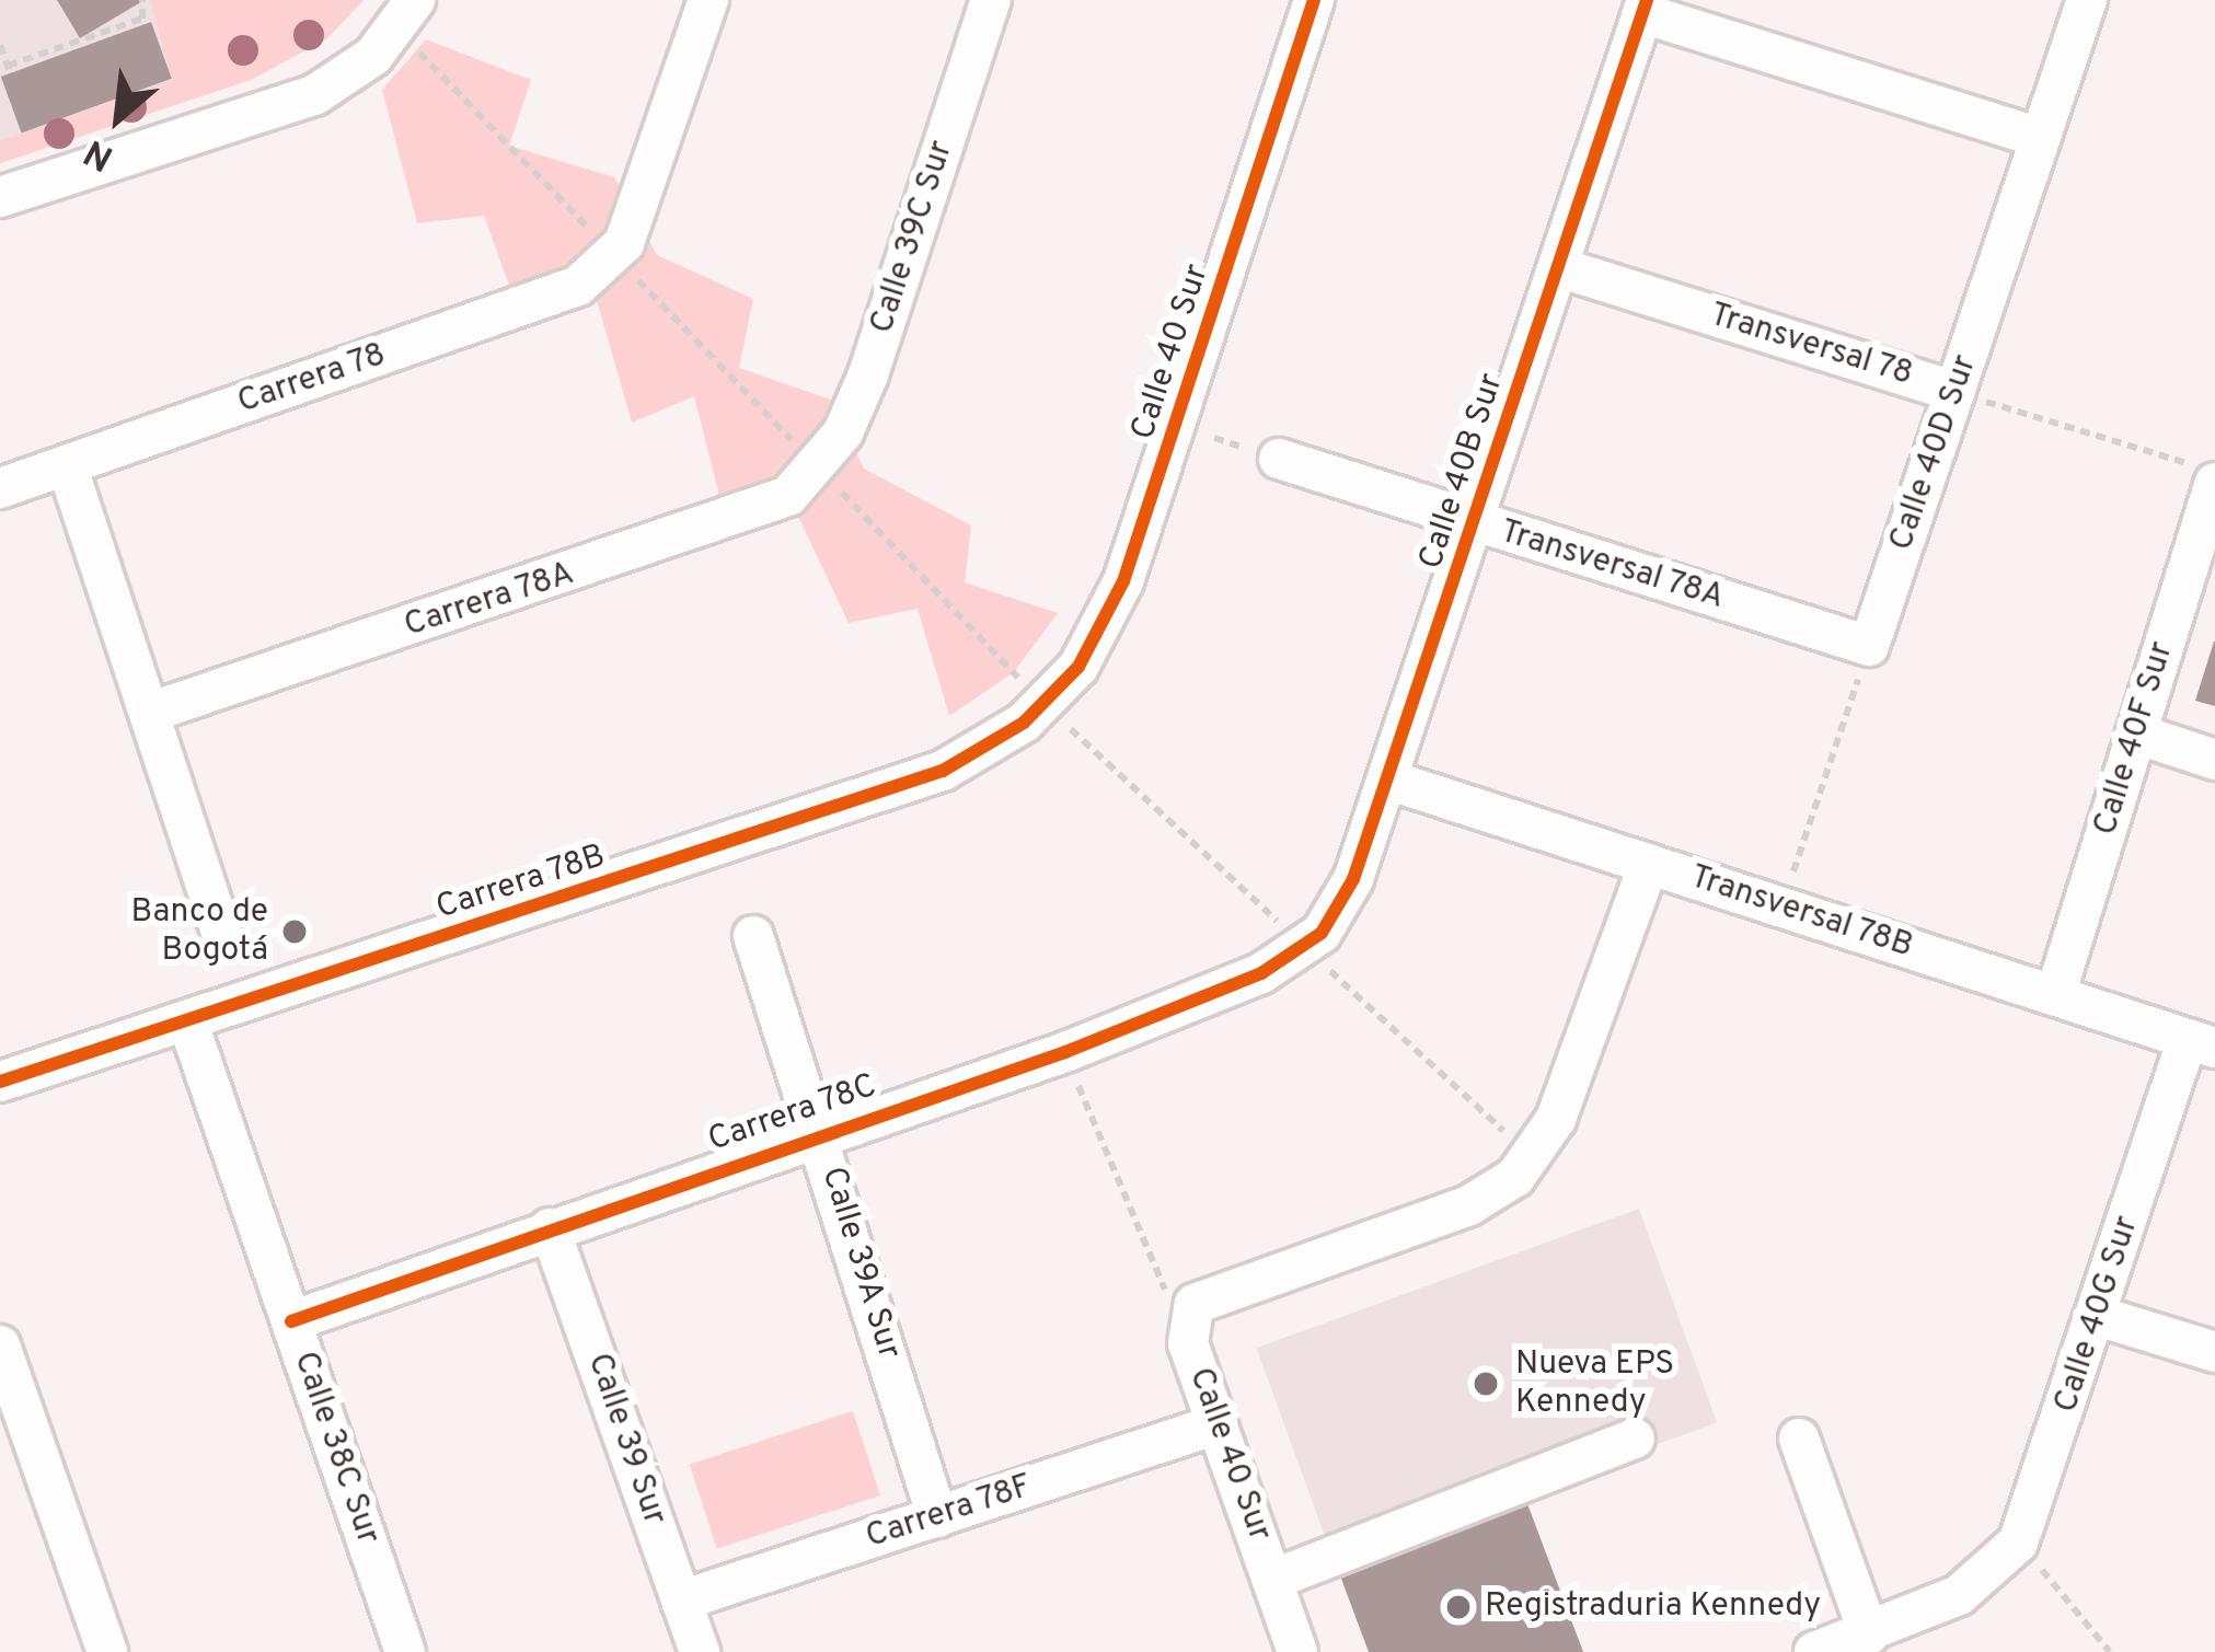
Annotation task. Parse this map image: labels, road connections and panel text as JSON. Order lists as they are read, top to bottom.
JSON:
{
  "streets": {
    "street": [
      "Calle 39C Sur",
      "Transversal 78",
      "Calle 40 Sur",
      "Carrera 78",
      "Calle 40D Sur",
      "Calle 40B Sur",
      "Transversal 78A",
      "Carrera 78A",
      "Calle 40F Sur",
      "Carrera 78B",
      "Transversal 78B",
      "Carrera 78C",
      "Calle 39A Sur",
      "Calle 40G Sur",
      "Calle 39 Sur",
      "Calle 38C Sur",
      "Carrera 78F"
    ]
  },
  "crossings": [
    ["Calle 39C Sur", "Carrera 78A"],
    ["Transversal 78", "Calle 40D Sur"],
    ["Transversal 78", "Calle 40B Sur"],
    ["Transversal 78", "Calle 40F Sur"],
    ["Calle 40 Sur", "Carrera 78B"],
    ["Calle 40 Sur", "Carrera 78F"],
    ["Calle 40D Sur", "Transversal 78A"],
    ["Calle 40B Sur", "Transversal 78A"],
    ["Calle 40B Sur", "Transversal 78B"],
    ["Calle 40B Sur", "Carrera 78C"],
    ["Calle 40F Sur", "Transversal 78B"],
    ["Carrera 78B", "Calle 38C Sur"],
    ["Transversal 78B", "Calle 40G Sur"],
    ["Carrera 78C", "Calle 39A Sur"],
    ["Carrera 78C", "Calle 39 Sur"],
    ["Carrera 78C", "Calle 38C Sur"],
    ["Calle 39A Sur", "Carrera 78F"],
    ["Calle 39 Sur", "Carrera 78F"]
  ],
  "places": ["Banco de Bogotá", "Nueva EPS Kennedy", "Registraduria Kennedy"],
  "north": "bottom left"
}
